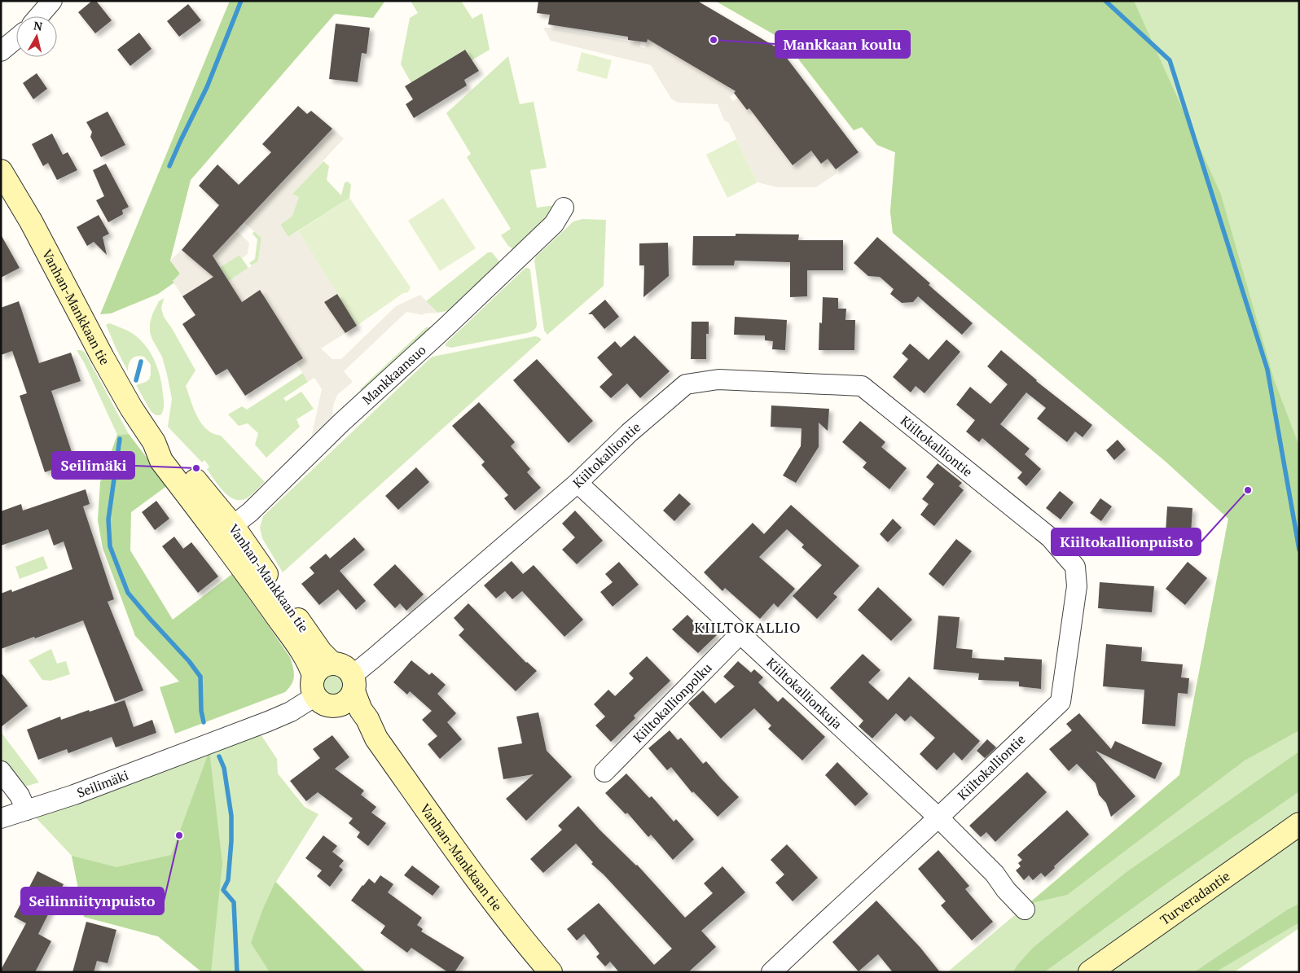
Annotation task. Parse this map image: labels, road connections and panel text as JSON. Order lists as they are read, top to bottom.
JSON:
{
  "streets": {
    "main road": ["Vanhan-Mankkaan tie", "Turveradantie"],
    "street": [
      "Mankkaansuo",
      "Kiiltokalliontie",
      "Kiiltokallionkuja",
      "Kiiltokallionpolku",
      "Seilimäki"
    ]
  },
  "crossings": [
    ["Vanhan-Mankkaan tie", "Mankkaansuo"],
    ["Vanhan-Mankkaan tie", "Kiiltokalliontie"],
    ["Vanhan-Mankkaan tie", "Seilimäki"],
    ["Kiiltokalliontie", "Kiiltokallionkuja"],
    ["Kiiltokalliontie", "Seilimäki"],
    ["Kiiltokallionkuja", "Kiiltokallionpolku"]
  ],
  "districts": ["KIILTOKALLIO"],
  "places": [
    "Mankkaan koulu",
    "Seilimäki",
    "Kiiltokallionpuisto",
    "Seilinniitynpuisto"
  ],
  "north": "top"
}
